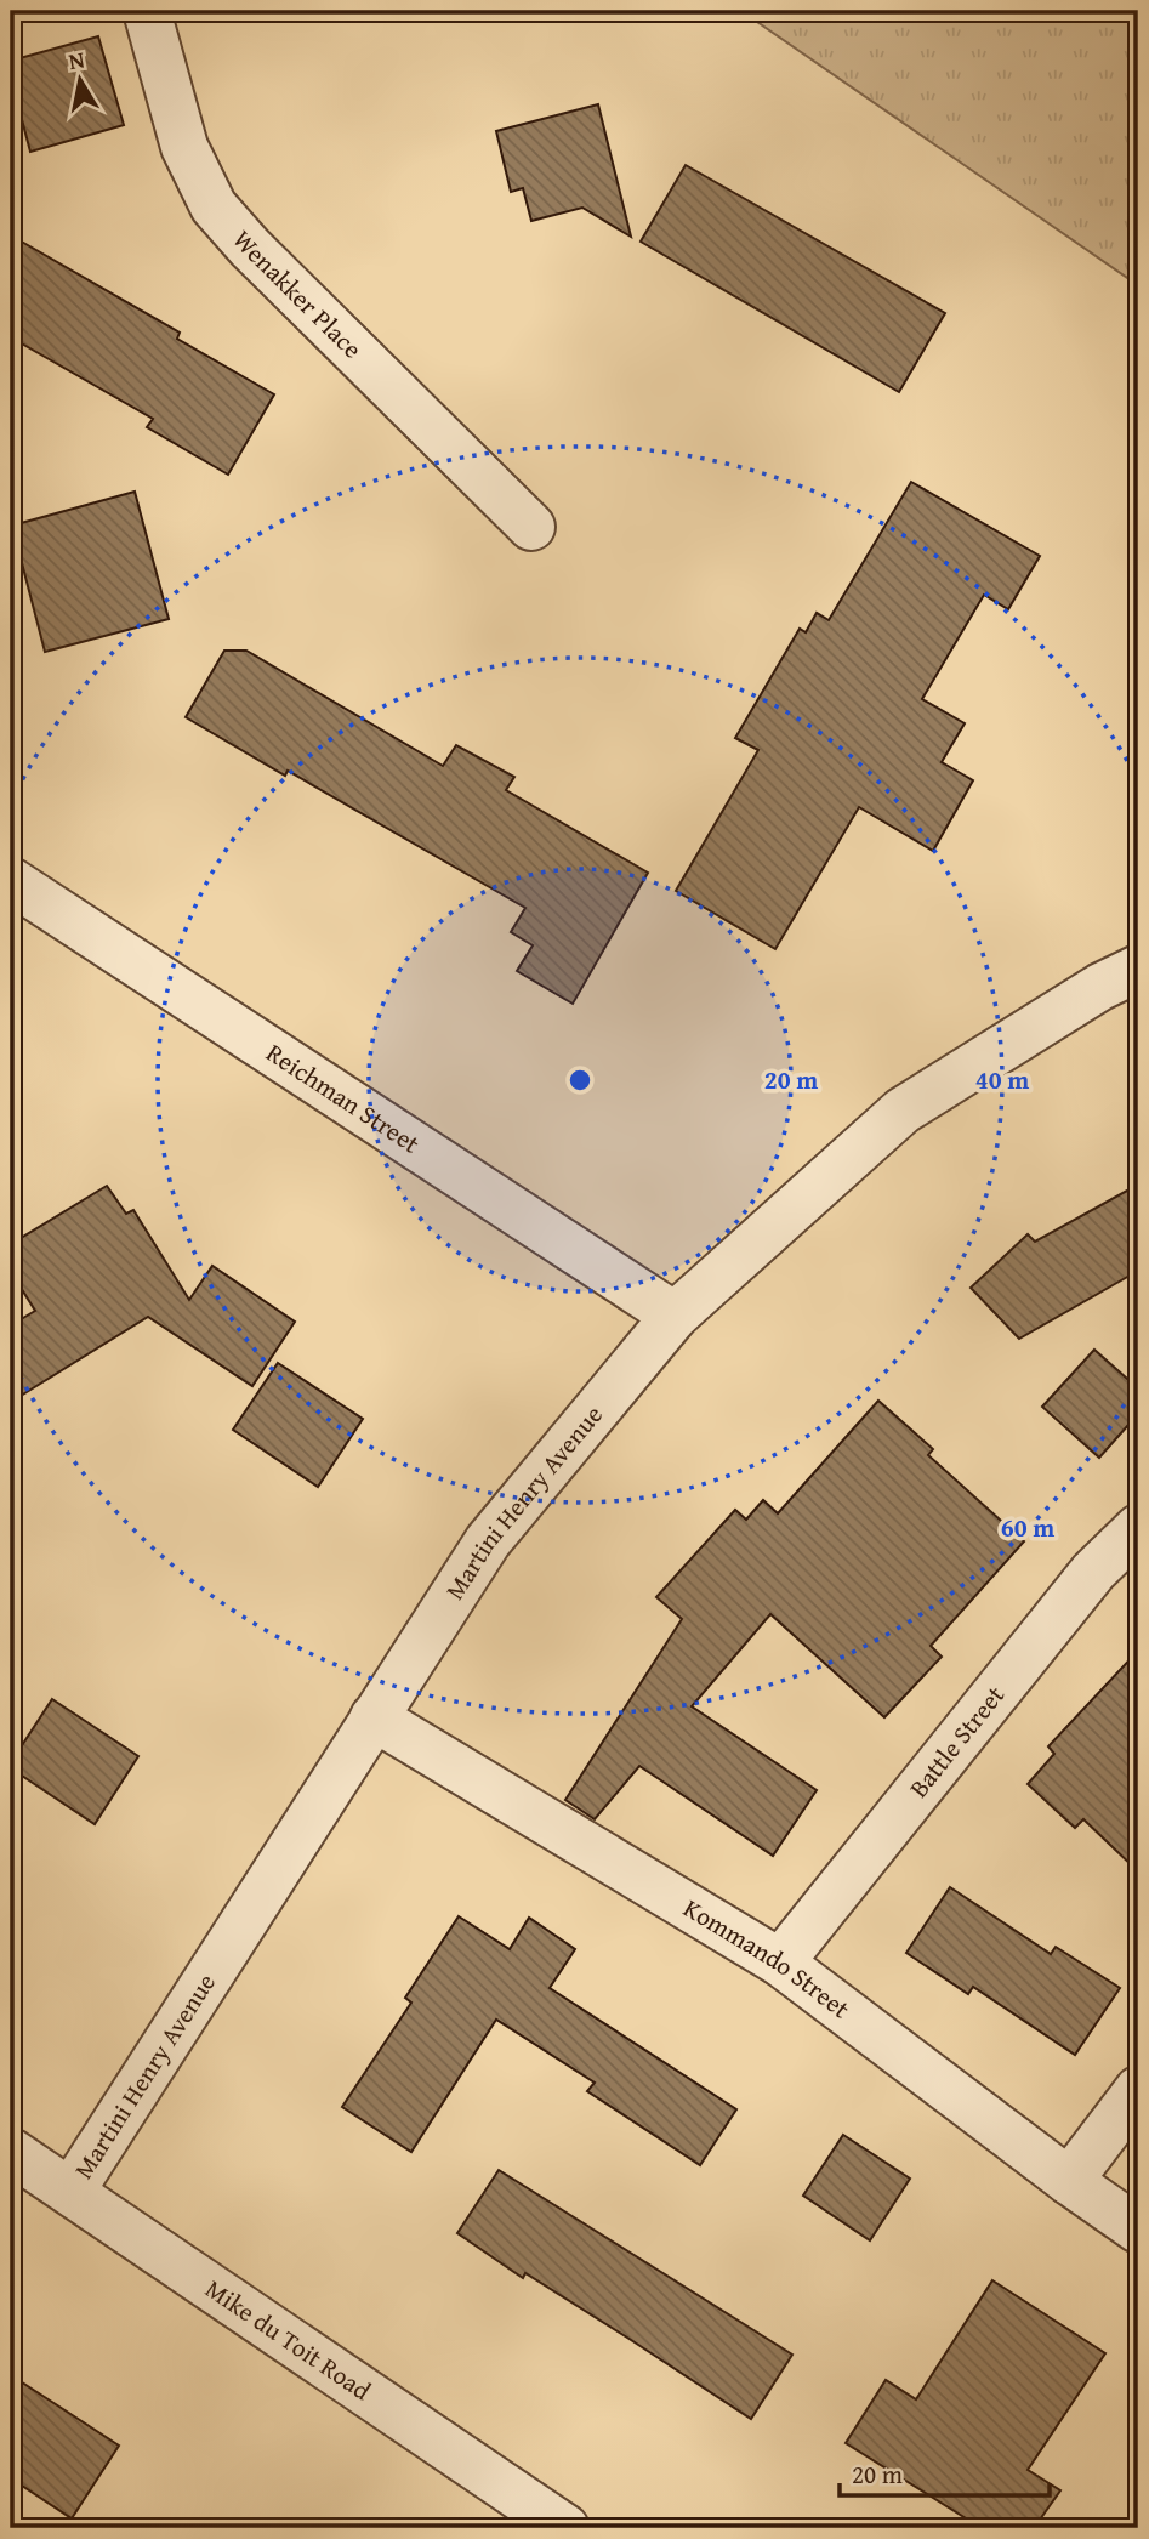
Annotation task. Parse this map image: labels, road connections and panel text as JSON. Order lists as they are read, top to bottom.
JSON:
{
  "streets": {
    "street": [
      "Wenakker Place",
      "Reichman Street",
      "Martini Henry Avenue",
      "Battle Street",
      "Kommando Street",
      "Mike du Toit Road"
    ]
  },
  "crossings": [
    ["Reichman Street", "Martini Henry Avenue"],
    ["Martini Henry Avenue", "Kommando Street"],
    ["Martini Henry Avenue", "Mike du Toit Road"],
    ["Battle Street", "Kommando Street"]
  ],
  "scale_bar": "20 m",
  "north": "top",
  "rings": ["20 m", "40 m", "60 m"]
}
